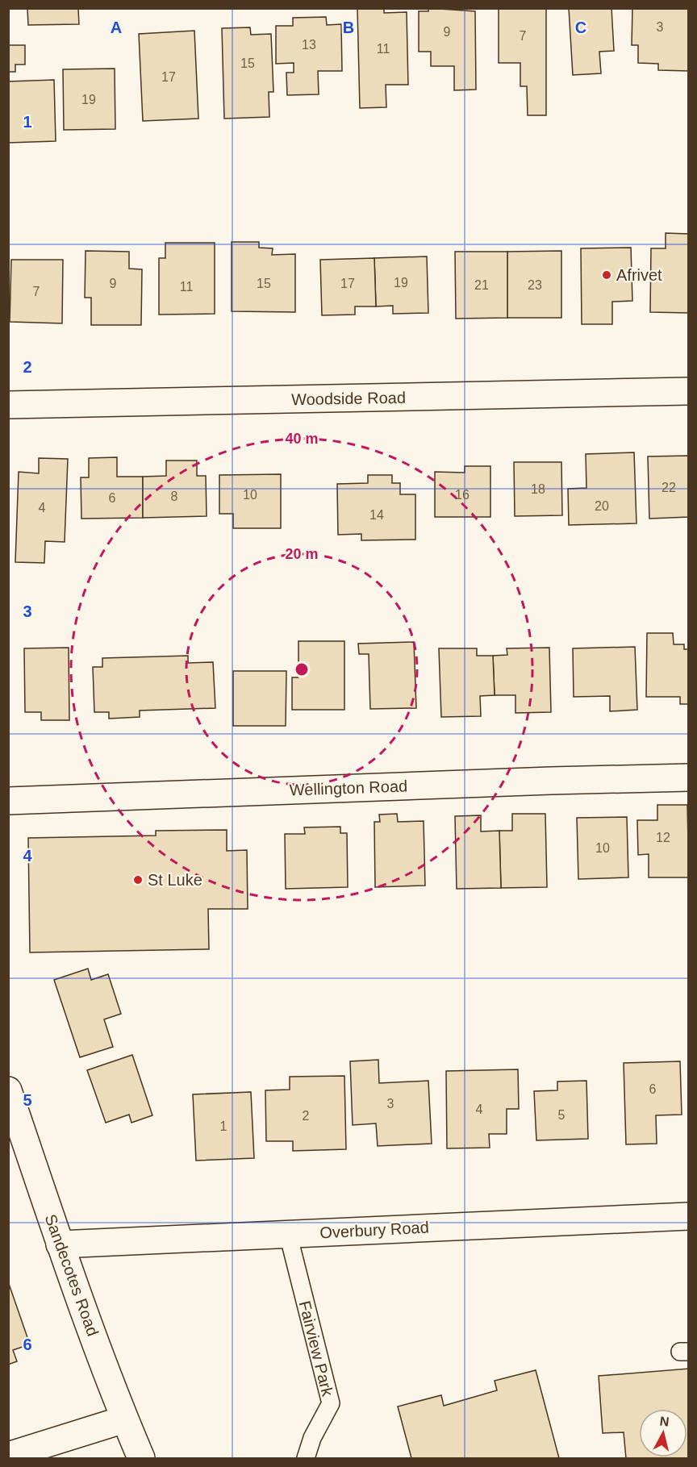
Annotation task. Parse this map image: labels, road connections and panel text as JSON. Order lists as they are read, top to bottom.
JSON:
{
  "streets": {
    "street": [
      "Woodside Road",
      "Wellington Road",
      "Overbury Road",
      "Sandecotes Road"
    ],
    "lane": ["Fairview Park"]
  },
  "crossings": [
    ["Overbury Road", "Sandecotes Road"],
    ["Overbury Road", "Fairview Park"]
  ],
  "places": ["Afrivet", "St Luke"],
  "house_numbers": [
    "3",
    "9",
    "7",
    "13",
    "11",
    "15",
    "17",
    "19",
    "19",
    "9",
    "15",
    "17",
    "21",
    "23",
    "11",
    "7",
    "22",
    "18",
    "10",
    "16",
    "8",
    "6",
    "20",
    "4",
    "14",
    "12",
    "10",
    "6",
    "3",
    "4",
    "5",
    "2",
    "1"
  ],
  "north": "top",
  "grid": {
    "columns": ["A", "B", "C"],
    "rows": [
      "1",
      "2",
      "3",
      "4",
      "5",
      "6"
    ]
  },
  "rings": ["40 m", "20 m"]
}
